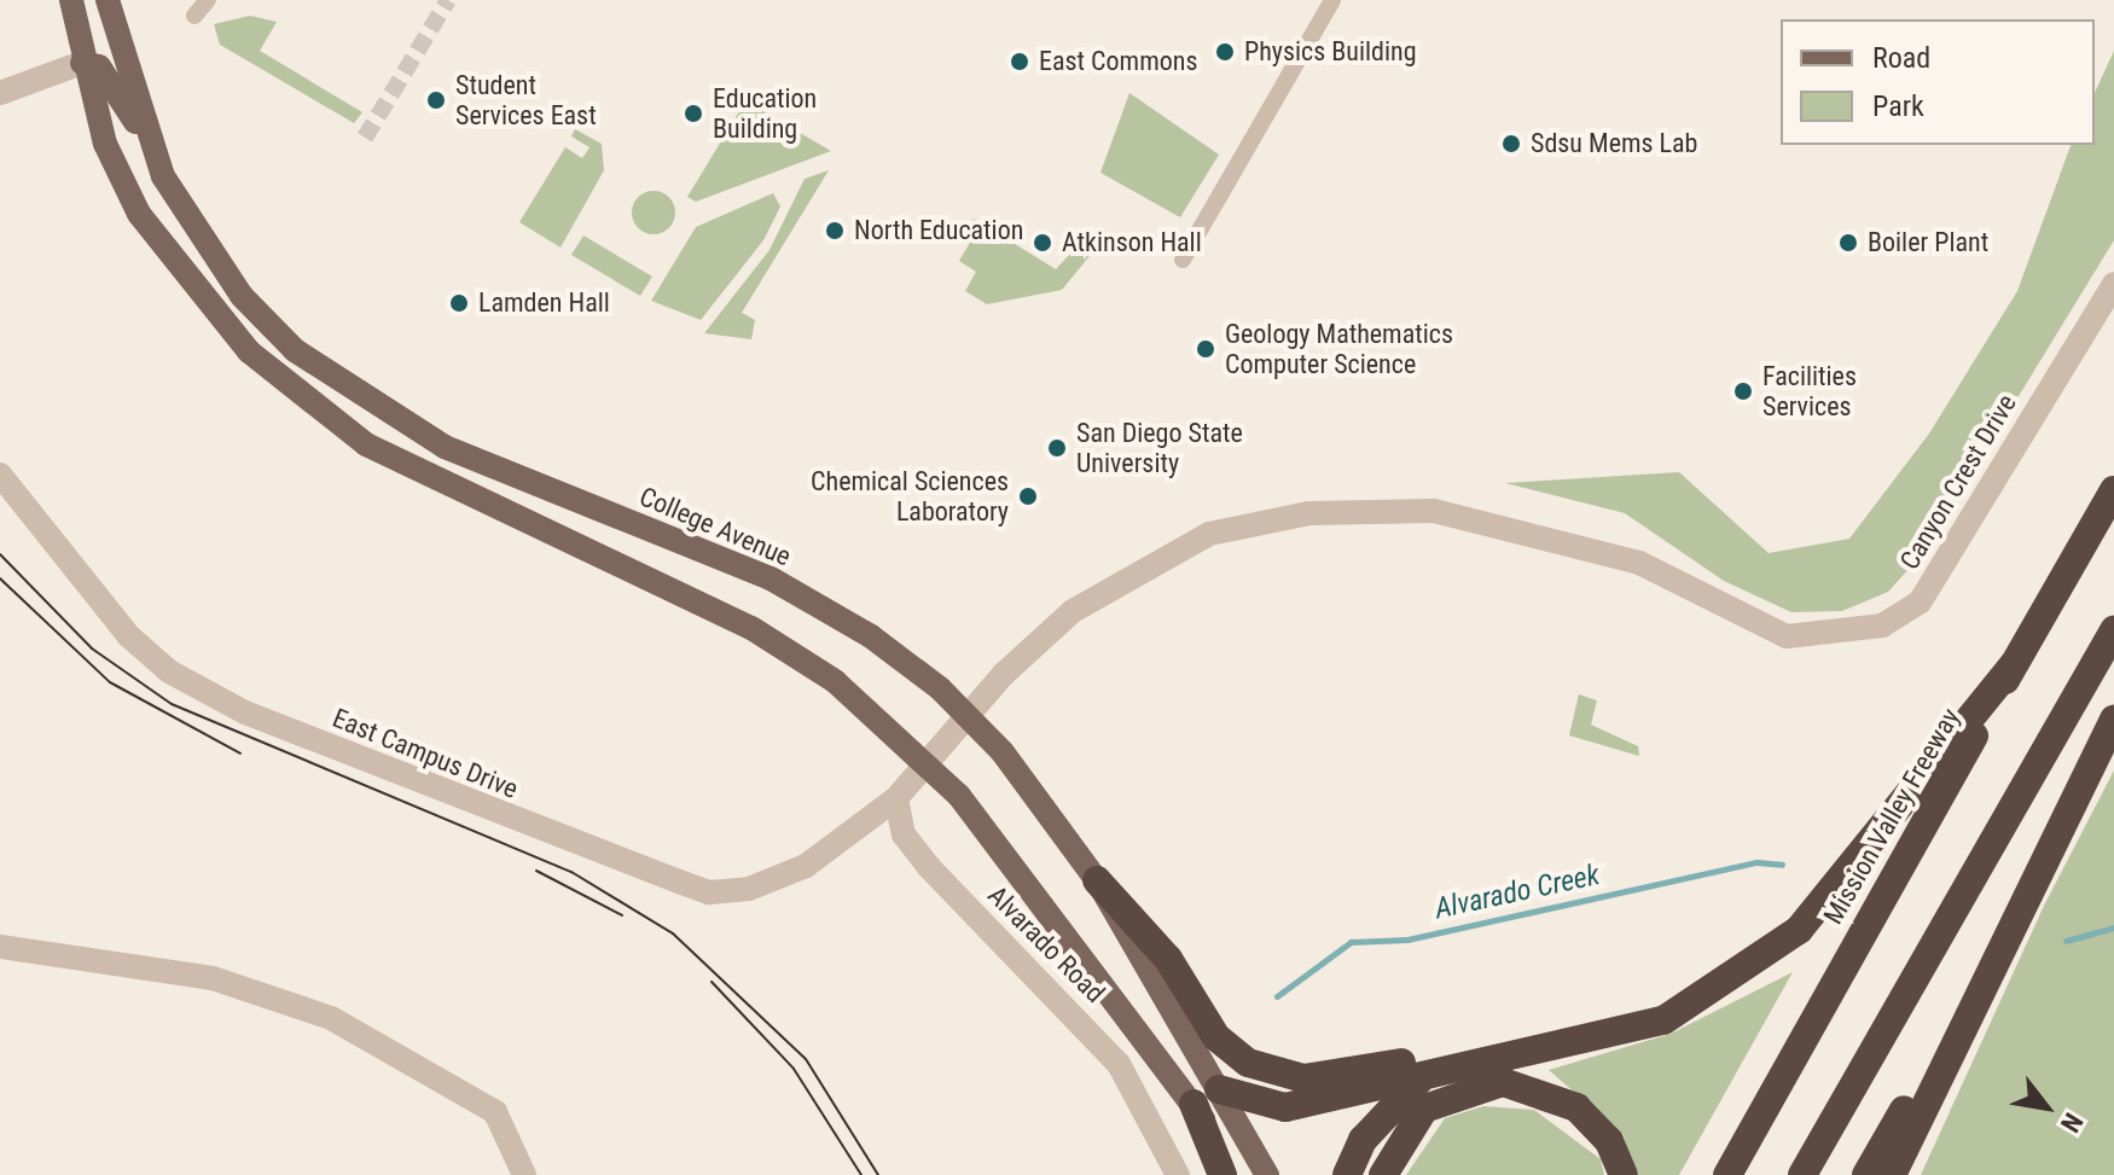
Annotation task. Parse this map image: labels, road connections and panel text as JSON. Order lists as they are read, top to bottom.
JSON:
{
  "streets": {
    "highway": ["Mission Valley Freeway"],
    "main road": ["College Avenue"],
    "street": ["Canyon Crest Drive", "East Campus Drive", "Alvarado Road"]
  },
  "crossings": [
    ["Canyon Crest Drive", "College Avenue"],
    ["East Campus Drive", "Alvarado Road"]
  ],
  "water": ["Alvarado Creek"],
  "places": [
    "Physics Building",
    "East Commons",
    "Student Services East",
    "Education Building",
    "Sdsu Mems Lab",
    "North Education",
    "Atkinson Hall",
    "Boiler Plant",
    "Lamden Hall",
    "Geology Mathematics Computer Science",
    "Facilities Services",
    "San Diego State University",
    "Chemical Sciences Laboratory"
  ],
  "legend": ["Road", "Park"],
  "north": "bottom right"
}
